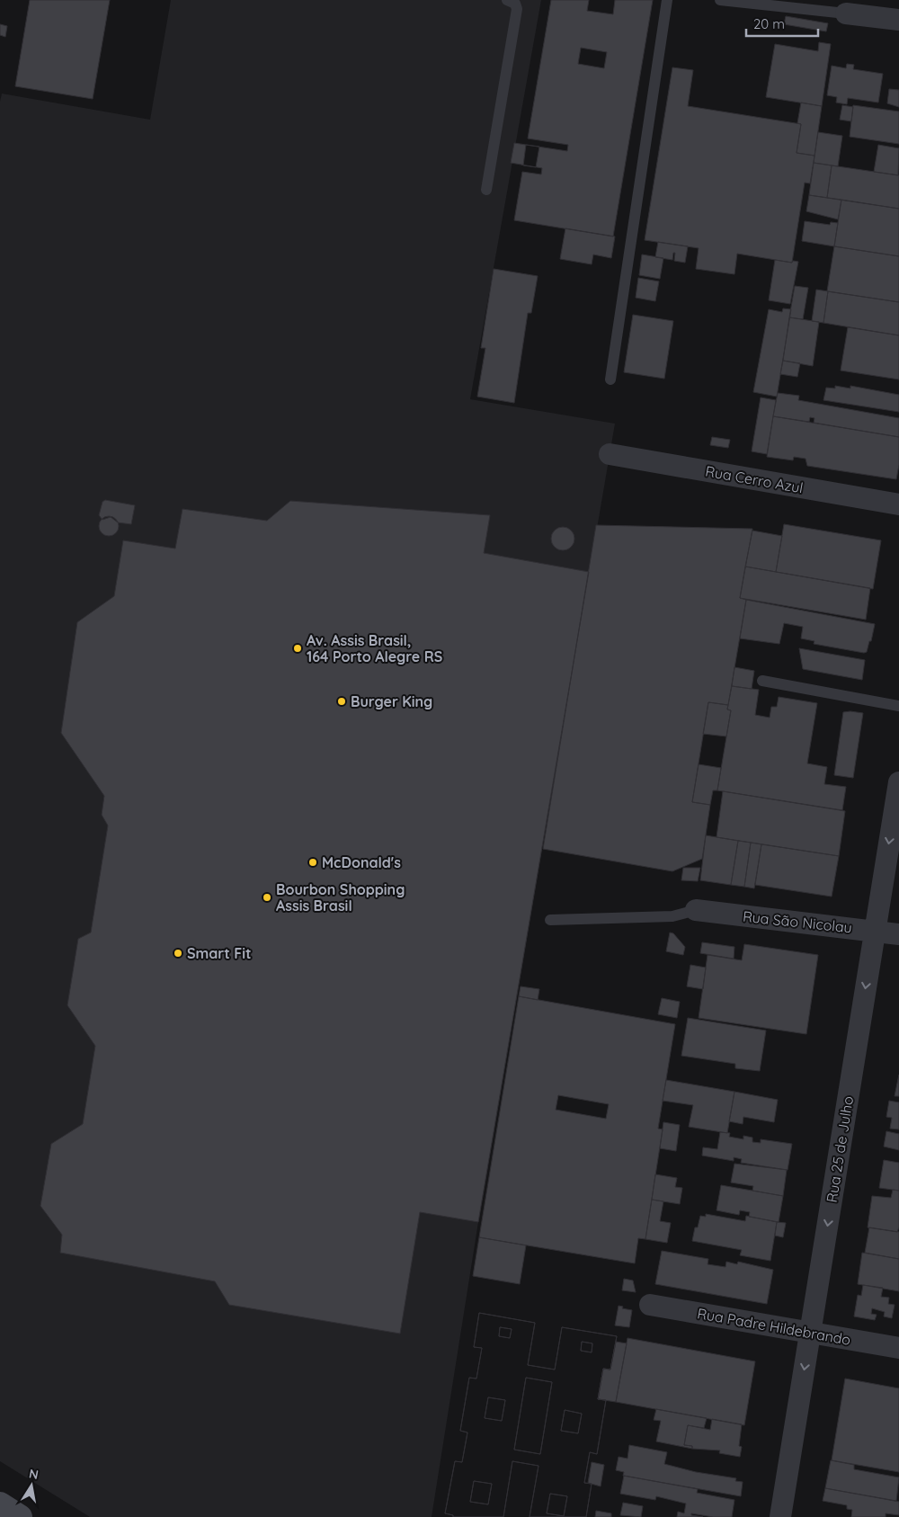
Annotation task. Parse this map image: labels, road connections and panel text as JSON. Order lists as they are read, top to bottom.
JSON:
{
  "streets": {
    "street": [
      "Rua Cerro Azul",
      "Rua São Nicolau",
      "Rua 25 de Julho",
      "Rua Padre Hildebrando"
    ]
  },
  "crossings": [
    ["Rua São Nicolau", "Rua 25 de Julho"],
    ["Rua 25 de Julho", "Rua Padre Hildebrando"]
  ],
  "one_way": ["Rua 25 de Julho"],
  "places": [
    "Av. Assis Brasil, 164 Porto Alegre RS",
    "Burger King",
    "McDonald's",
    "Bourbon Shopping Assis Brasil",
    "Smart Fit"
  ],
  "scale_bar": "20 m",
  "north": "top"
}
